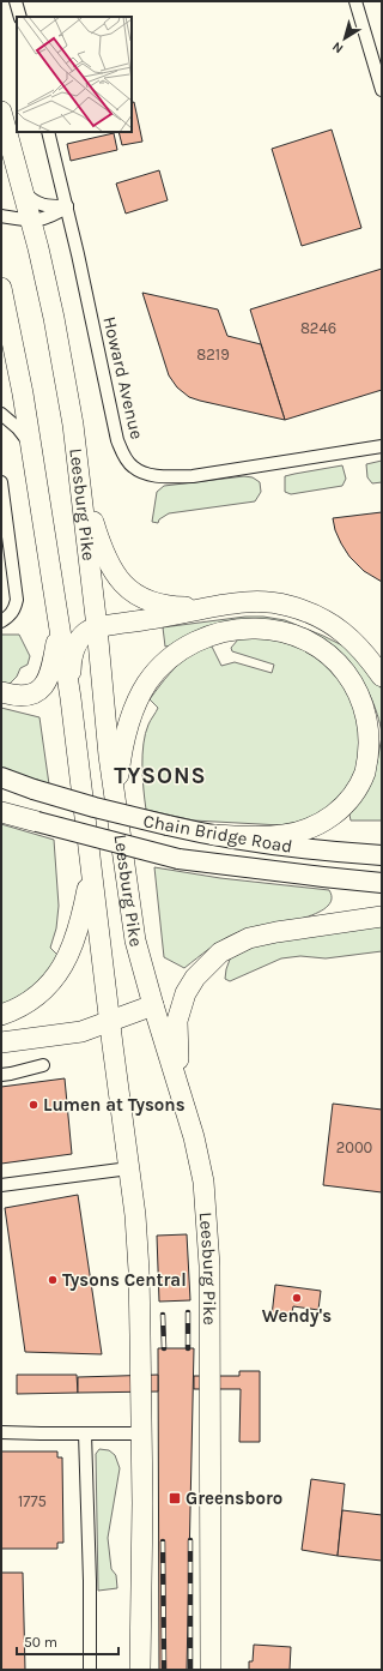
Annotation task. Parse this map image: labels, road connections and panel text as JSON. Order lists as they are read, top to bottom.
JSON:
{
  "streets": {
    "highway": ["Leesburg Pike"],
    "main road": ["Chain Bridge Road"],
    "street": ["Howard Avenue"]
  },
  "districts": ["TYSONS"],
  "places": {
    "other": ["Lumen at Tysons", "Tysons Central", "Wendy's"],
    "transit": ["Greensboro"]
  },
  "house_numbers": [
    "8246",
    "8219",
    "2000",
    "1775"
  ],
  "scale_bar": "50 m",
  "north": "bottom left"
}
